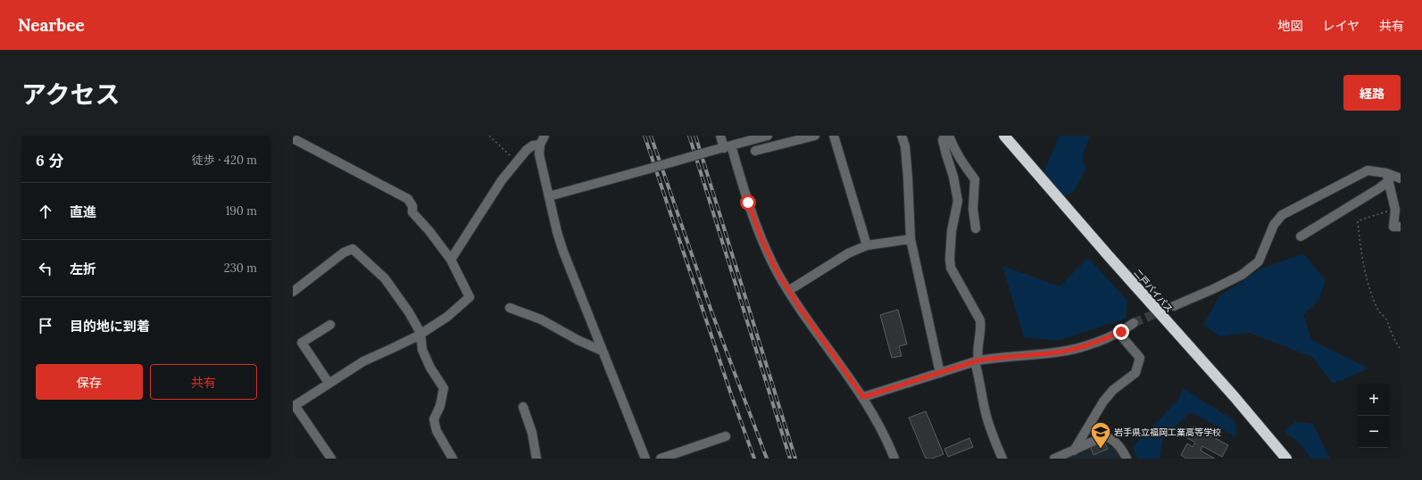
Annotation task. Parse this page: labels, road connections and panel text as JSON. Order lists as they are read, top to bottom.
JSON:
{
  "streets": {
    "highway": ["二戸バイパス"]
  },
  "places": {
    "school or university": ["岩手県立福岡工業高等学校"]
  },
  "page": {
    "header": "Nearbee",
    "nav": ["地図", "レイヤ", "共有"],
    "title": "アクセス",
    "buttons": [
      "経路",
      ["保存", "共有"]
    ],
    "heading": ["6 分", "徒歩 · 420 m"],
    "list": [
      ["直進", "190 m"],
      ["左折", "230 m"],
      "目的地に到着"
    ],
    "map_buttons": ["+", "−"]
  }
}
